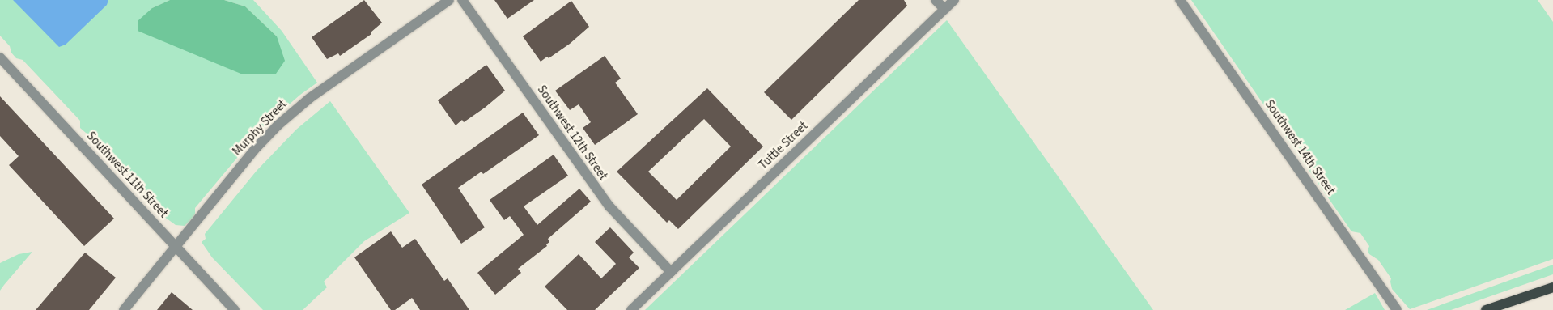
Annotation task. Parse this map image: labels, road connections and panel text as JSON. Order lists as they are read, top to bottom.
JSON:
{
  "streets": {
    "street": [
      "Murphy Street",
      "Southwest 12th Street",
      "Tuttle Street",
      "Southwest 14th Street",
      "Southwest 11th Street"
    ]
  },
  "crossings": [
    ["Murphy Street", "Southwest 11th Street"],
    ["Southwest 12th Street", "Tuttle Street"]
  ]
}
